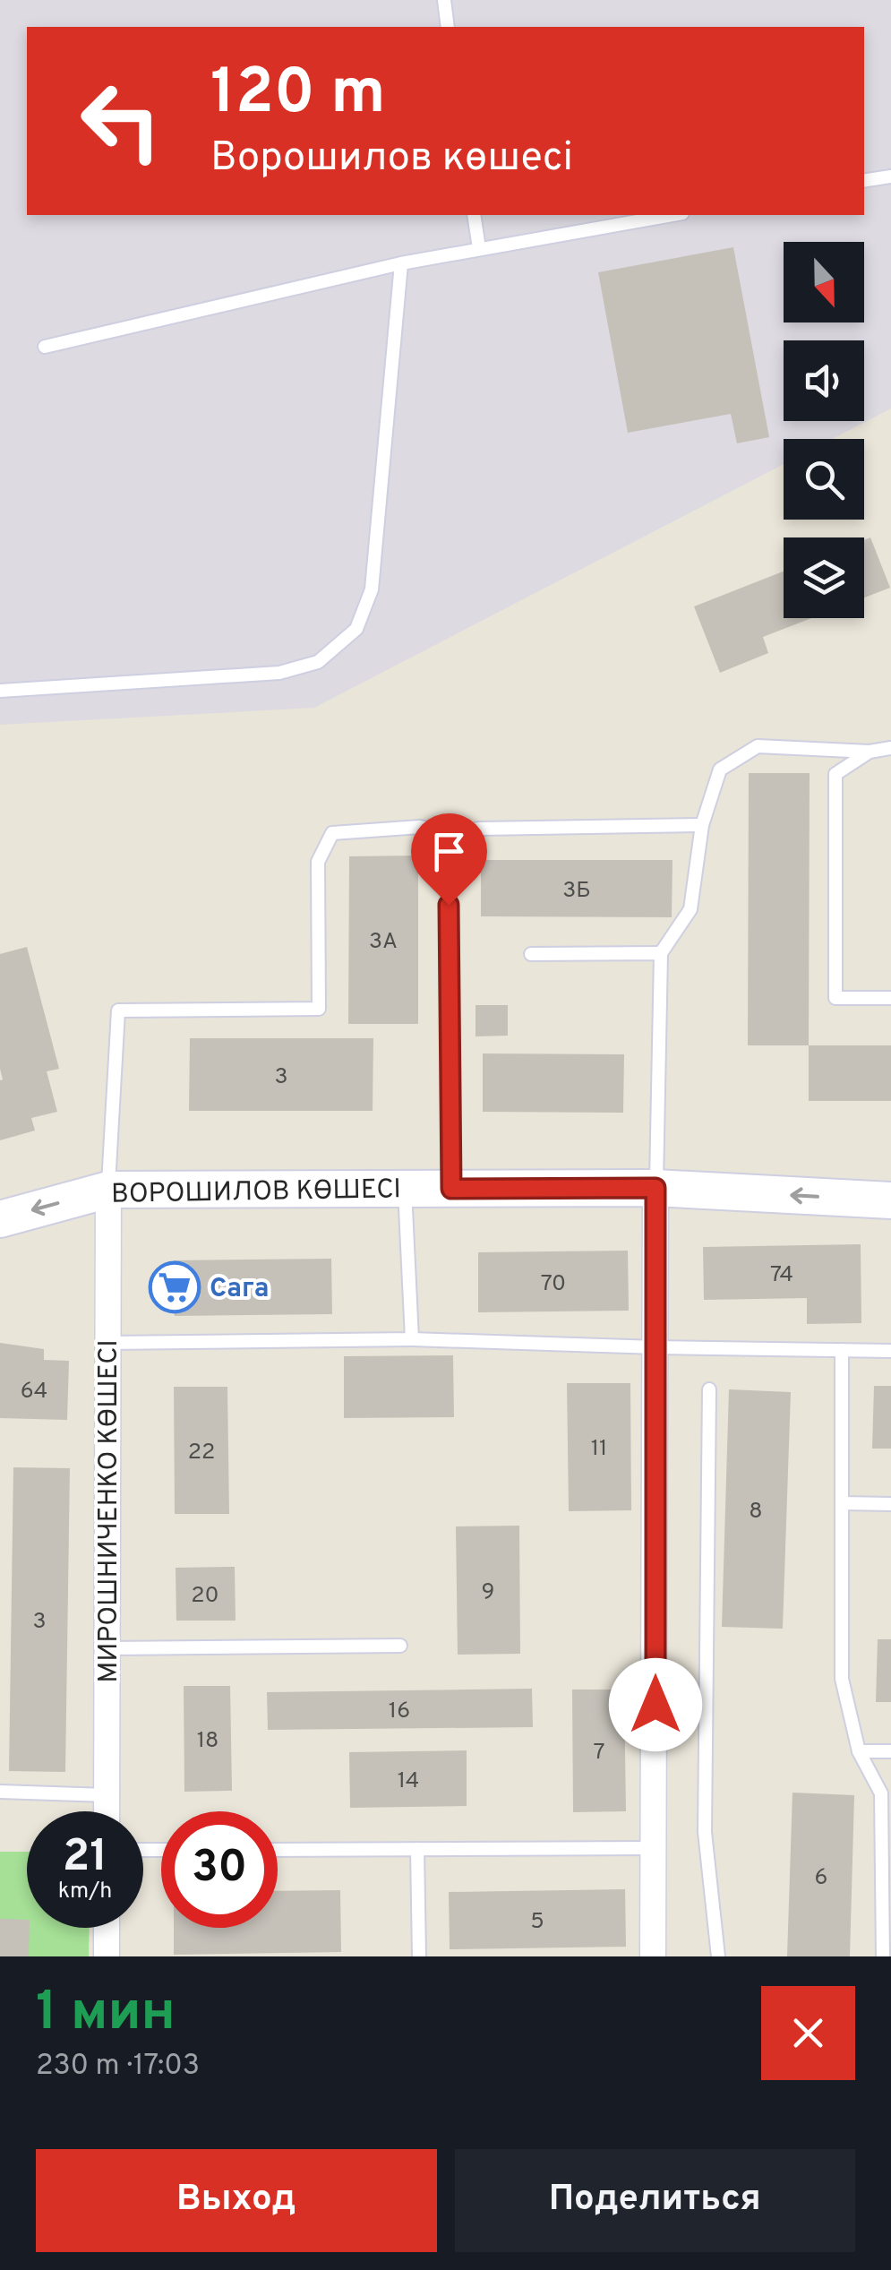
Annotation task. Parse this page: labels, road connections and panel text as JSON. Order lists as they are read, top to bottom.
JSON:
{
  "streets": {
    "street": ["ВОРОШИЛОВ КӨШЕСІ", "МИРОШНИЧЕНКО КӨШЕСІ"]
  },
  "crossings": [
    ["ВОРОШИЛОВ КӨШЕСІ", "МИРОШНИЧЕНКО КӨШЕСІ"]
  ],
  "one_way": ["ВОРОШИЛОВ КӨШЕСІ"],
  "places": {
    "supermarket": ["Сага"]
  },
  "house_numbers": [
    "3Б",
    "3А",
    "3",
    "74",
    "70",
    "64",
    "11",
    "22",
    "8",
    "9",
    "20",
    "3",
    "16",
    "18",
    "7",
    "14",
    "6",
    "5"
  ],
  "north": "bottom",
  "page": {
    "turn": ["120 m", "Ворошилов көшесі"],
    "speed": "21 km/h",
    "limit": "30",
    "heading": ["1 мин", "230 m · 17:03"],
    "buttons": ["Выход", "Поделиться"]
  }
}
